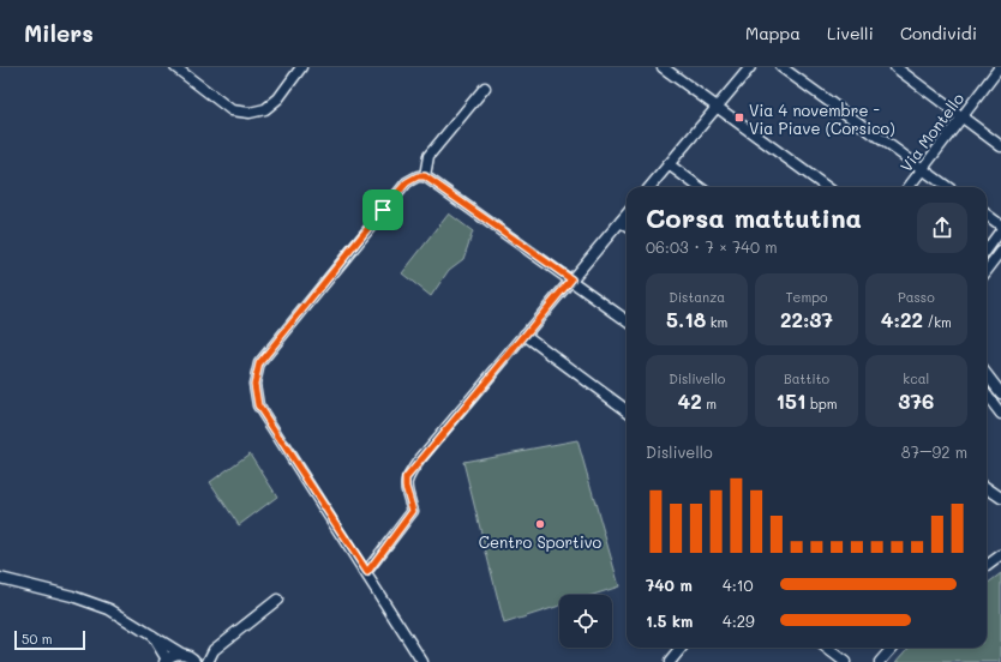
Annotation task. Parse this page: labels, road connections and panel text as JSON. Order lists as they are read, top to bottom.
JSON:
{
  "streets": {
    "street": ["Via Montello"]
  },
  "places": {
    "transit": ["Via 4 novembre - Via Piave (Corsico)"],
    "other": ["Centro Sportivo"]
  },
  "scale_bar": "50 m",
  "page": {
    "header": "Milers",
    "nav": ["Mappa", "Livelli", "Condividi"],
    "heading": ["Corsa mattutina", "06:03 · 7 × 740 m"],
    "stats": [
      ["Distanza", "5.18 km"],
      ["Tempo", "22:37"],
      ["Passo", "4:22 /km"],
      ["Dislivello", "42 m"],
      ["Battito", "151 bpm"],
      ["kcal", "376"]
    ],
    "chart": ["Dislivello", "87–92 m"],
    "list": [
      {
        "name": "740 m",
        "note": "4:10"
      },
      {
        "name": "1.5 km",
        "note": "4:29"
      }
    ],
    "scale": "50 m"
  }
}
